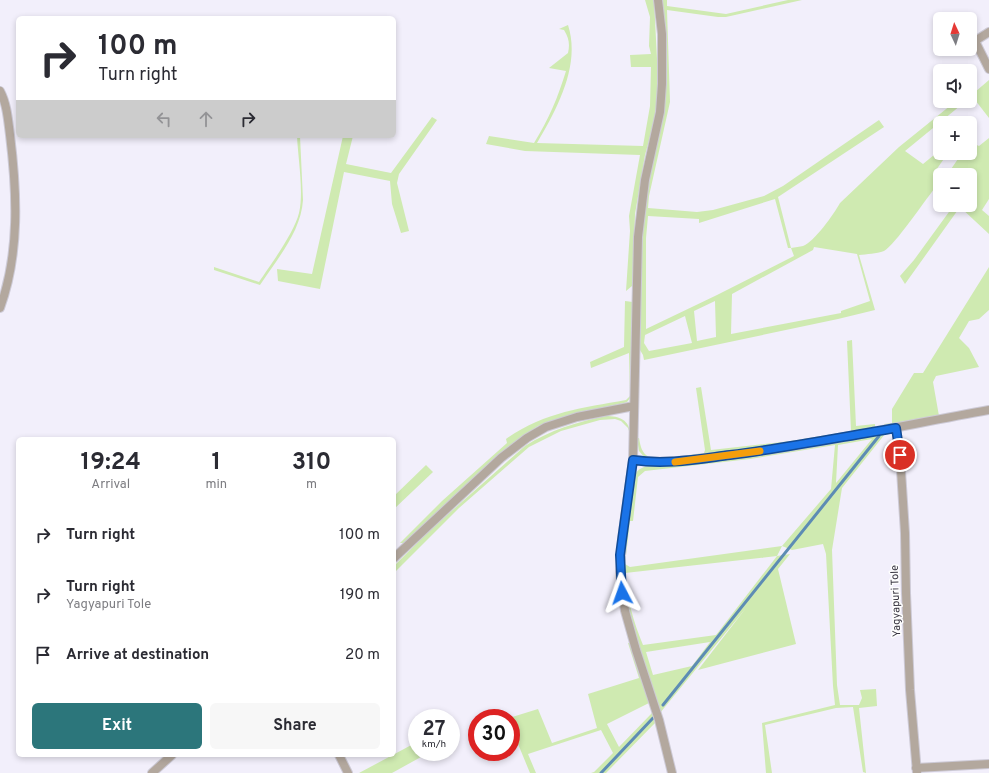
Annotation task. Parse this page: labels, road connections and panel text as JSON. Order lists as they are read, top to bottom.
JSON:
{
  "streets": {
    "street": ["Yagyapuri Tole"]
  },
  "north": "top",
  "page": {
    "map_buttons": ["+", "−"],
    "turn": ["100 m", "Turn right"],
    "eta": [
      "19:24",
      "Arrival",
      "1",
      "min",
      "310",
      "m"
    ],
    "list": [
      {
        "name": "Turn right",
        "value": "100 m"
      },
      {
        "name": "Turn right",
        "note": "Yagyapuri Tole",
        "value": "190 m"
      },
      {
        "name": "Arrive at destination",
        "value": "20 m"
      }
    ],
    "buttons": ["Exit", "Share"],
    "speed": "27 km/h",
    "limit": "30"
  }
}
